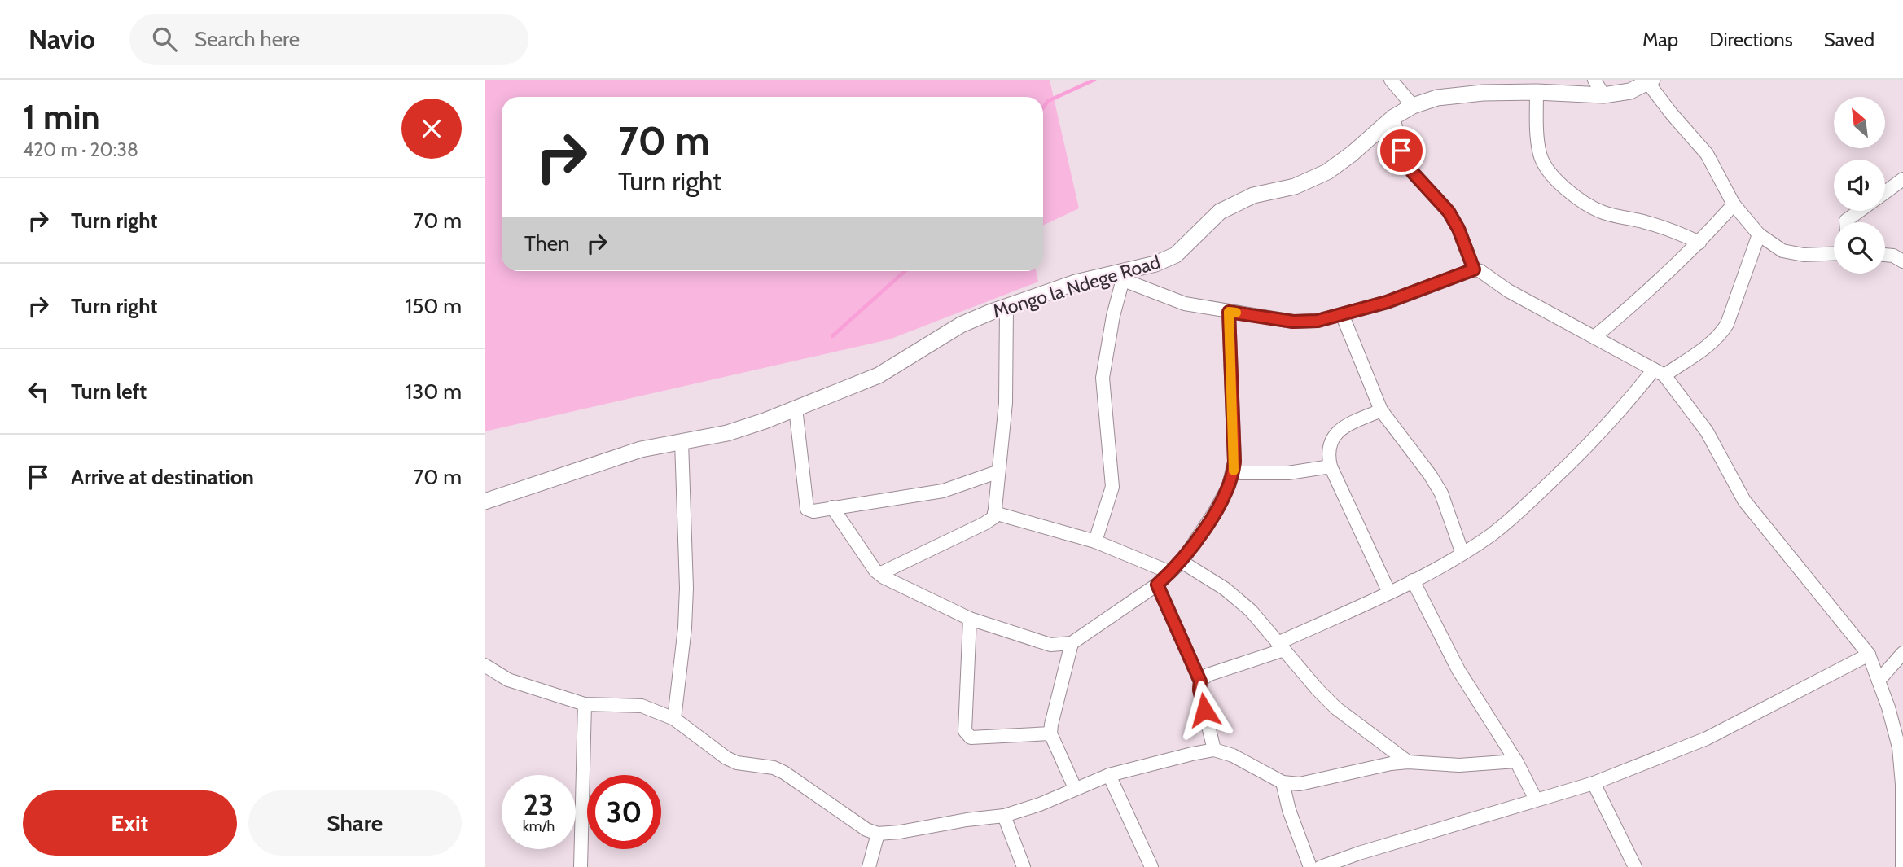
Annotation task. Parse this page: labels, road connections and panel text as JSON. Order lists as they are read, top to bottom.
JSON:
{
  "streets": {
    "street": ["Mongo la Ndege Road"]
  },
  "north": "top left",
  "page": {
    "header": "Navio",
    "search": "Search here",
    "nav": ["Map", "Directions", "Saved"],
    "heading": ["1 min", "420 m · 20:38"],
    "turn": ["70 m", "Turn right"],
    "list": [
      {
        "name": "Turn right",
        "value": "70 m"
      },
      {
        "name": "Turn right",
        "value": "150 m"
      },
      {
        "name": "Turn left",
        "value": "130 m"
      },
      {
        "name": "Arrive at destination",
        "value": "70 m"
      }
    ],
    "then": "Then",
    "speed": "23 km/h",
    "limit": "30",
    "buttons": ["Exit", "Share"]
  }
}
